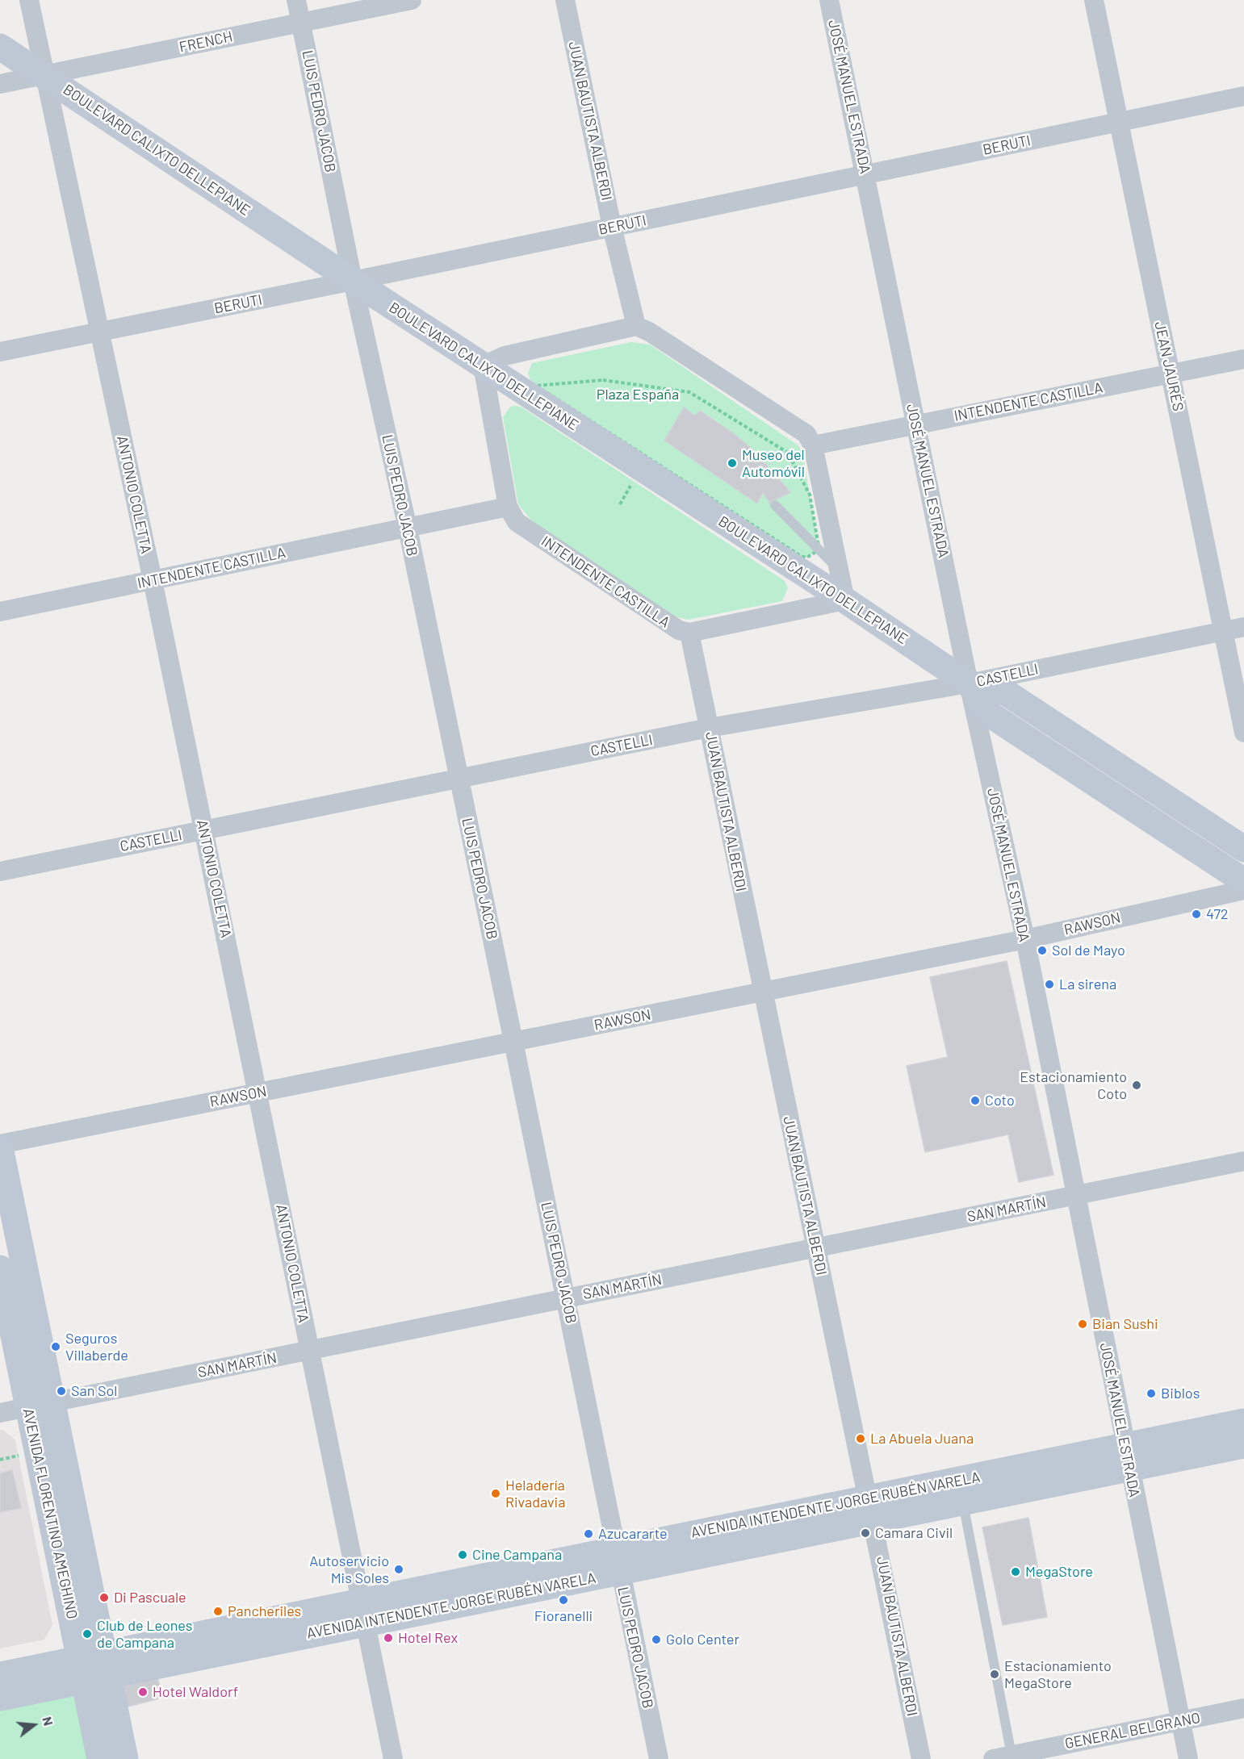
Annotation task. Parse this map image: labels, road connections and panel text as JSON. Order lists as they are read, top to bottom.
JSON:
{
  "streets": {
    "main road": ["BOULEVARD CALIXTO DELLEPIANE", "AVENIDA INTENDENTE JORGE RUBÉN VARELA", "AVENIDA FLORENTINO AMEGHINO"],
    "street": [
      "FRENCH",
      "JOSÉ MANUEL ESTRADA",
      "LUIS PEDRO JACOB",
      "JUAN BAUTISTA ALBERDI",
      "BERUTI",
      "JEAN JAURÉS",
      "INTENDENTE CASTILLA",
      "ANTONIO COLETTA",
      "CASTELLI",
      "RAWSON",
      "SAN MARTÍN",
      "GENERAL BELGRANO"
    ]
  },
  "crossings": [
    ["FRENCH", "LUIS PEDRO JACOB"],
    ["FRENCH", "BOULEVARD CALIXTO DELLEPIANE"],
    ["FRENCH", "ANTONIO COLETTA"],
    ["JOSÉ MANUEL ESTRADA", "BERUTI"],
    ["JOSÉ MANUEL ESTRADA", "BOULEVARD CALIXTO DELLEPIANE"],
    ["JOSÉ MANUEL ESTRADA", "INTENDENTE CASTILLA"],
    ["JOSÉ MANUEL ESTRADA", "CASTELLI"],
    ["JOSÉ MANUEL ESTRADA", "RAWSON"],
    ["JOSÉ MANUEL ESTRADA", "SAN MARTÍN"],
    ["JOSÉ MANUEL ESTRADA", "AVENIDA INTENDENTE JORGE RUBÉN VARELA"],
    ["JOSÉ MANUEL ESTRADA", "GENERAL BELGRANO"],
    ["LUIS PEDRO JACOB", "BERUTI"],
    ["LUIS PEDRO JACOB", "BOULEVARD CALIXTO DELLEPIANE"],
    ["LUIS PEDRO JACOB", "INTENDENTE CASTILLA"],
    ["LUIS PEDRO JACOB", "CASTELLI"],
    ["LUIS PEDRO JACOB", "RAWSON"],
    ["LUIS PEDRO JACOB", "SAN MARTÍN"],
    ["LUIS PEDRO JACOB", "AVENIDA INTENDENTE JORGE RUBÉN VARELA"],
    ["JUAN BAUTISTA ALBERDI", "BERUTI"],
    ["JUAN BAUTISTA ALBERDI", "INTENDENTE CASTILLA"],
    ["JUAN BAUTISTA ALBERDI", "CASTELLI"],
    ["JUAN BAUTISTA ALBERDI", "RAWSON"],
    ["JUAN BAUTISTA ALBERDI", "SAN MARTÍN"],
    ["JUAN BAUTISTA ALBERDI", "AVENIDA INTENDENTE JORGE RUBÉN VARELA"],
    ["BERUTI", "BOULEVARD CALIXTO DELLEPIANE"],
    ["BERUTI", "JEAN JAURÉS"],
    ["BERUTI", "ANTONIO COLETTA"],
    ["BOULEVARD CALIXTO DELLEPIANE", "INTENDENTE CASTILLA"],
    ["BOULEVARD CALIXTO DELLEPIANE", "ANTONIO COLETTA"],
    ["BOULEVARD CALIXTO DELLEPIANE", "CASTELLI"],
    ["JEAN JAURÉS", "INTENDENTE CASTILLA"],
    ["JEAN JAURÉS", "CASTELLI"],
    ["INTENDENTE CASTILLA", "ANTONIO COLETTA"],
    ["ANTONIO COLETTA", "CASTELLI"],
    ["ANTONIO COLETTA", "RAWSON"],
    ["ANTONIO COLETTA", "SAN MARTÍN"],
    ["ANTONIO COLETTA", "AVENIDA INTENDENTE JORGE RUBÉN VARELA"],
    ["RAWSON", "AVENIDA FLORENTINO AMEGHINO"],
    ["SAN MARTÍN", "AVENIDA FLORENTINO AMEGHINO"],
    ["AVENIDA INTENDENTE JORGE RUBÉN VARELA", "AVENIDA FLORENTINO AMEGHINO"]
  ],
  "parks": ["Plaza España"],
  "places": [
    "Museo del Automóvil",
    "472",
    "Sol de Mayo",
    "La sirena",
    "Estacionamiento Coto",
    "Coto",
    "Bian Sushi",
    "Seguros Villaberde",
    "San Sol",
    "Biblos",
    "La Abuela Juana",
    "Heladería Rivadavia",
    "Camara Civil",
    "Azucararte",
    "Cine Campana",
    "Autoservicio Mis Soles",
    "MegaStore",
    "Di Pascuale",
    "Fioranelli",
    "Pancheriles",
    "Club de Leones de Campana",
    "Hotel Rex",
    "Golo Center",
    "Estacionamiento MegaStore",
    "Hotel Waldorf"
  ],
  "north": "right"
}
